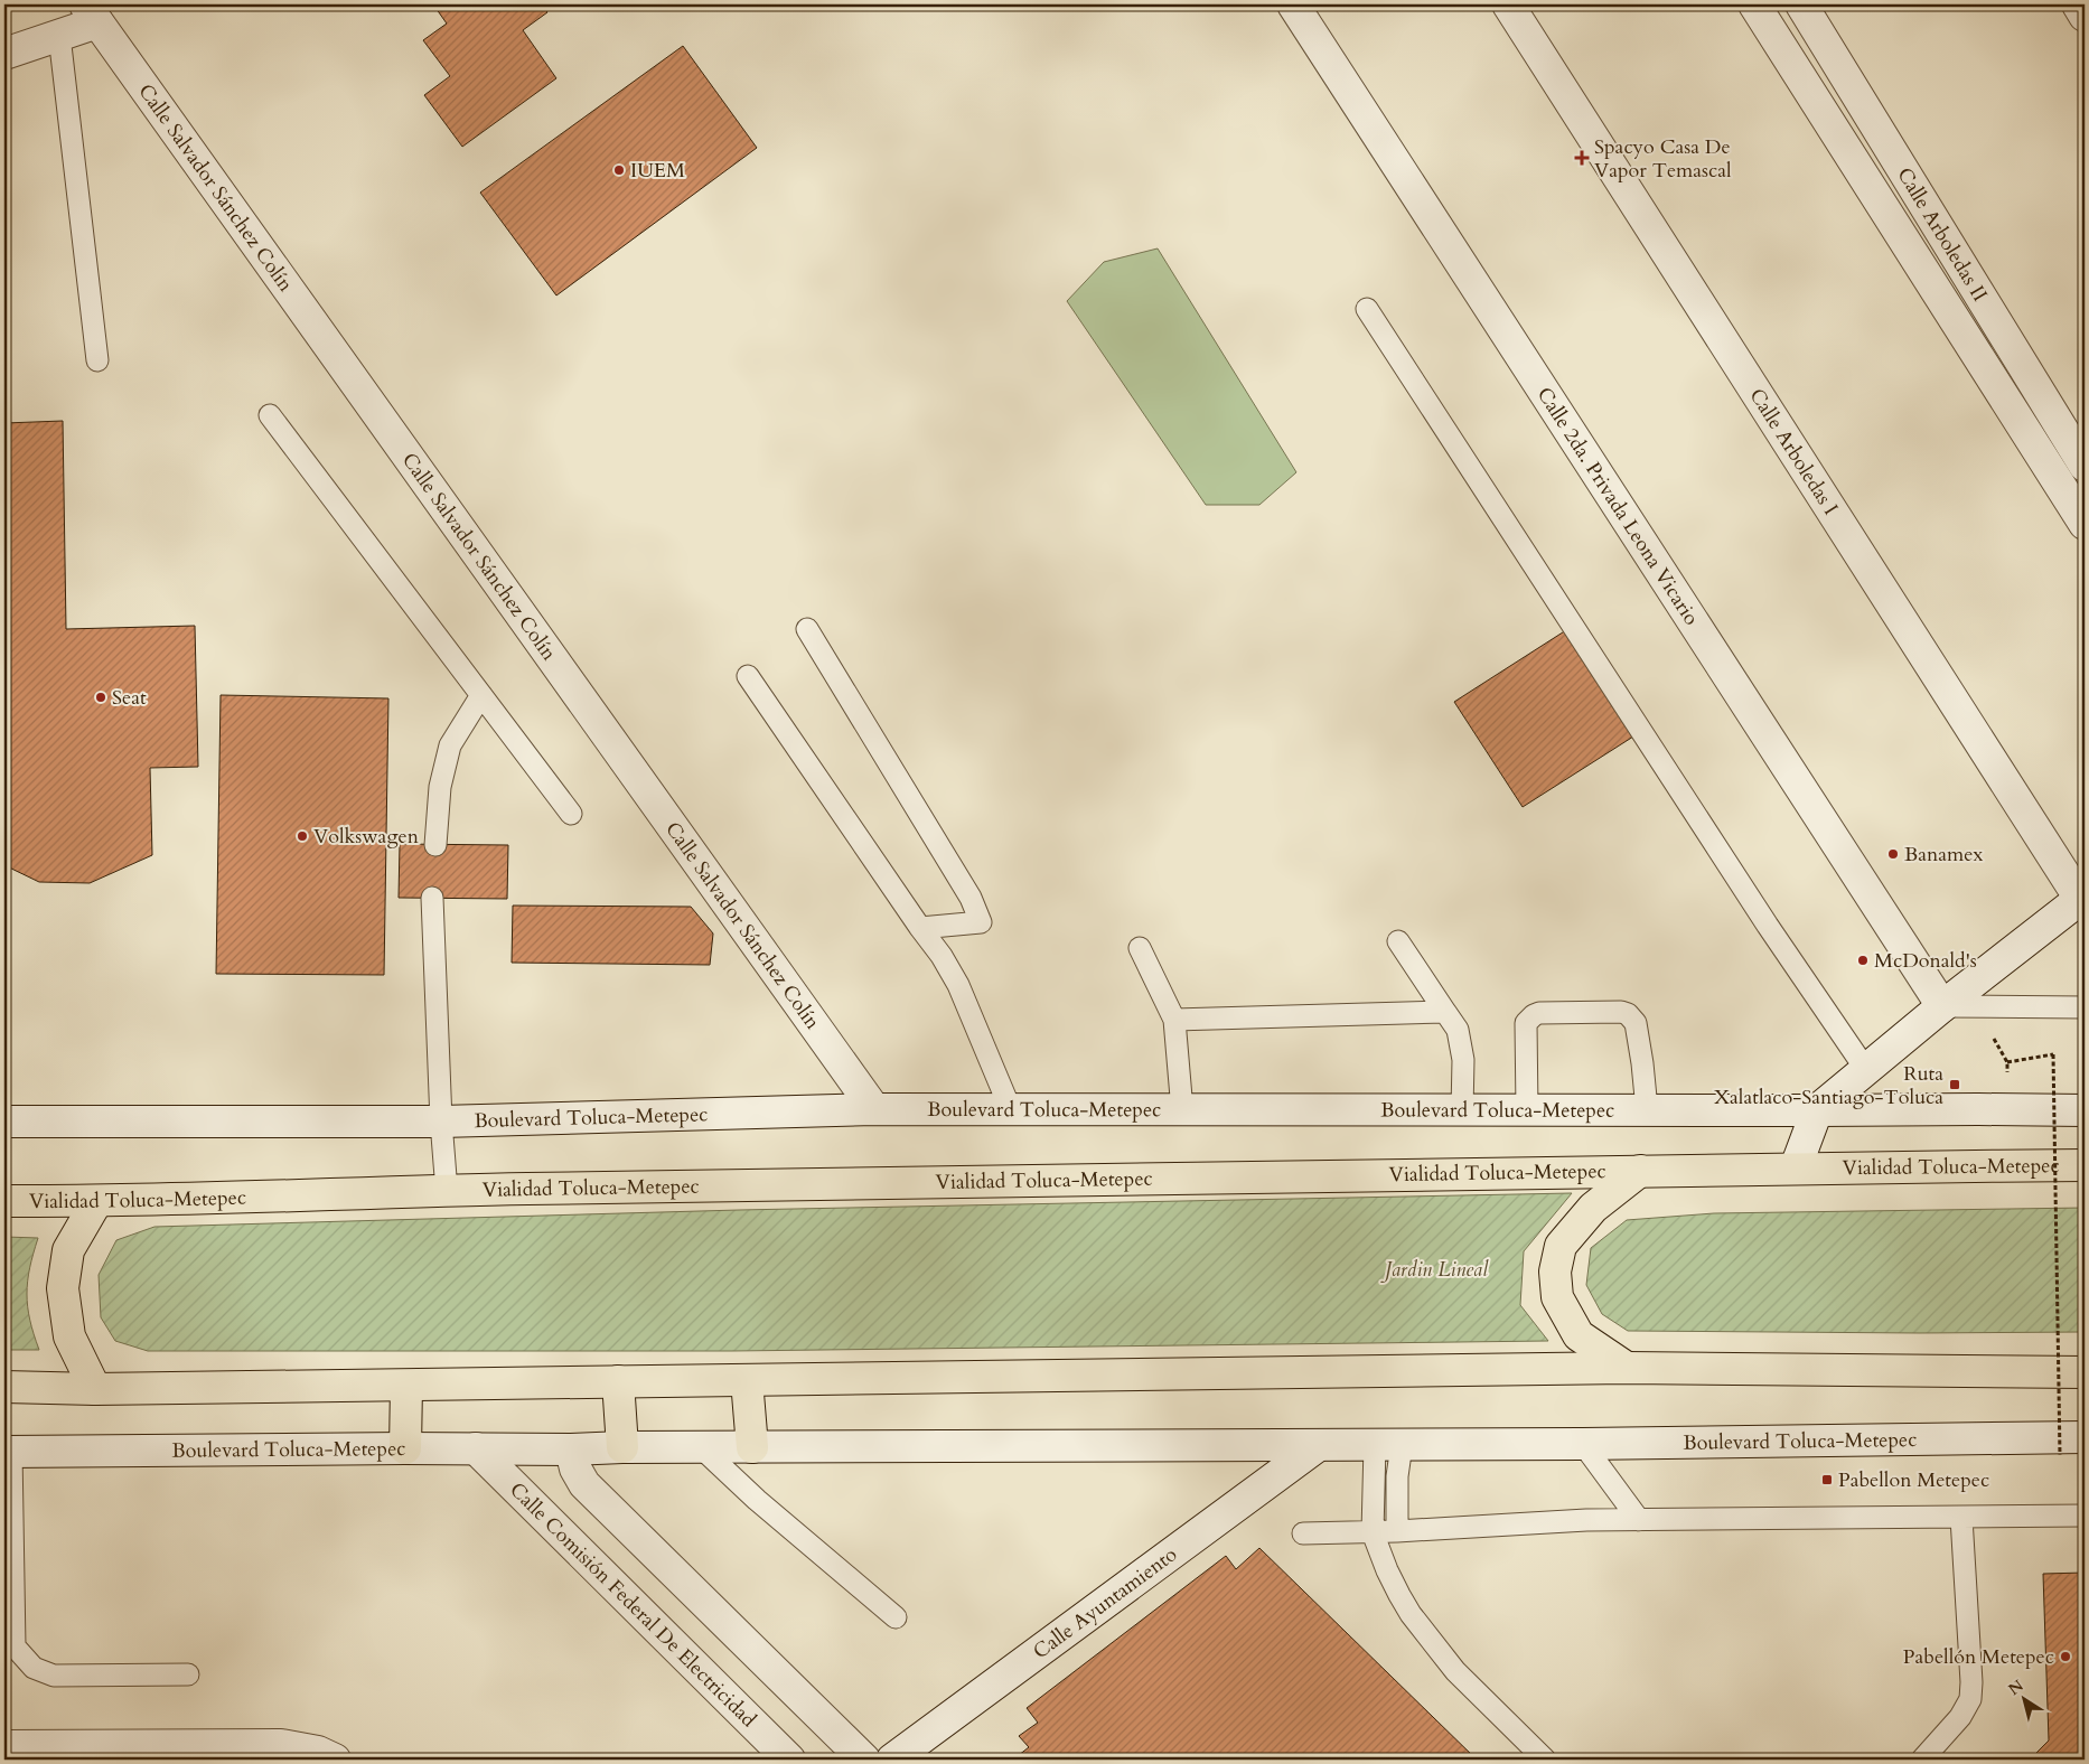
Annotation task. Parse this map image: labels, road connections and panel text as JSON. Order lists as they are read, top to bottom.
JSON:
{
  "streets": {
    "highway": ["Vialidad Toluca-Metepec"],
    "street": [
      "Calle Salvador Sánchez Colín",
      "Calle Arboledas II",
      "Calle Arboledas I",
      "Calle 2da. Privada Leona Vicario",
      "Boulevard Toluca-Metepec",
      "Calle Ayuntamiento",
      "Calle Comisión Federal De Electricidad"
    ]
  },
  "crossings": [
    ["Calle Salvador Sánchez Colín", "Boulevard Toluca-Metepec"],
    ["Boulevard Toluca-Metepec", "Calle Ayuntamiento"],
    ["Boulevard Toluca-Metepec", "Calle Comisión Federal De Electricidad"]
  ],
  "parks": ["Jardin Lineal"],
  "places": {
    "health": ["Spacyo Casa De Vapor Temascal"],
    "other": [
      "IUEM",
      "Seat",
      "Volkswagen",
      "Banamex",
      "McDonald's",
      "Pabellón Metepec"
    ],
    "transit": ["Ruta Xalatlaco-Santiago-Toluca", "Pabellon Metepec"]
  },
  "north": "top left"
}
